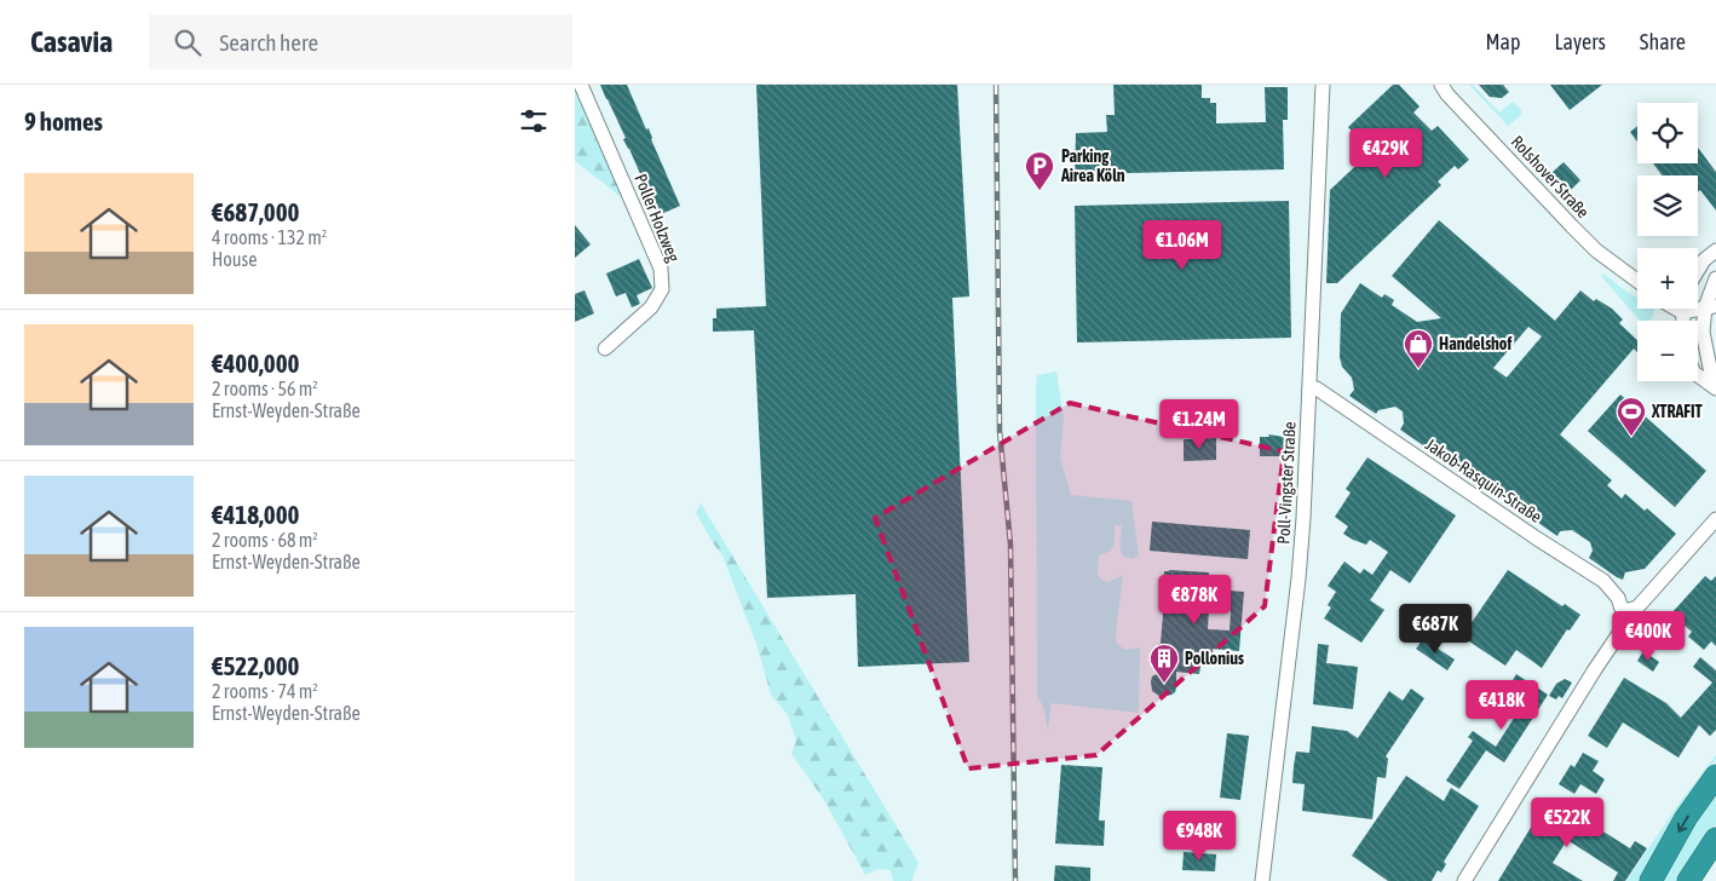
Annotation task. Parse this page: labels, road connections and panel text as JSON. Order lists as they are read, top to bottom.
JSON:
{
  "streets": {
    "street": [
      "Rolshover Straße",
      "Poller Holzweg",
      "Jakob-Rasquin-Straße",
      "Poll-Vingster Straße"
    ]
  },
  "crossings": [
    ["Jakob-Rasquin-Straße", "Poll-Vingster Straße"]
  ],
  "places": {
    "parking": ["Parking Airea Köln"],
    "shop": ["Handelshof"],
    "sports": ["XTRAFIT"],
    "building": ["Pollonius"]
  },
  "page": {
    "header": "Casavia",
    "search": "Search here",
    "nav": ["Map", "Layers", "Share"],
    "heading": "9 homes",
    "map_buttons": ["+", "−"],
    "price": [
      "€429K",
      "€1.06M",
      "€1.24M",
      "€878K",
      "€687K",
      "€400K",
      "€418K",
      "€522K",
      "€948K"
    ],
    "list": [
      {
        "name": "€687,000",
        "note": "4 rooms · 132 m² · House"
      },
      {
        "name": "€400,000",
        "note": "2 rooms · 56 m² · Ernst-Weyden-Straße"
      },
      {
        "name": "€418,000",
        "note": "2 rooms · 68 m² · Ernst-Weyden-Straße"
      },
      {
        "name": "€522,000",
        "note": "2 rooms · 74 m² · Ernst-Weyden-Straße"
      }
    ]
  }
}
